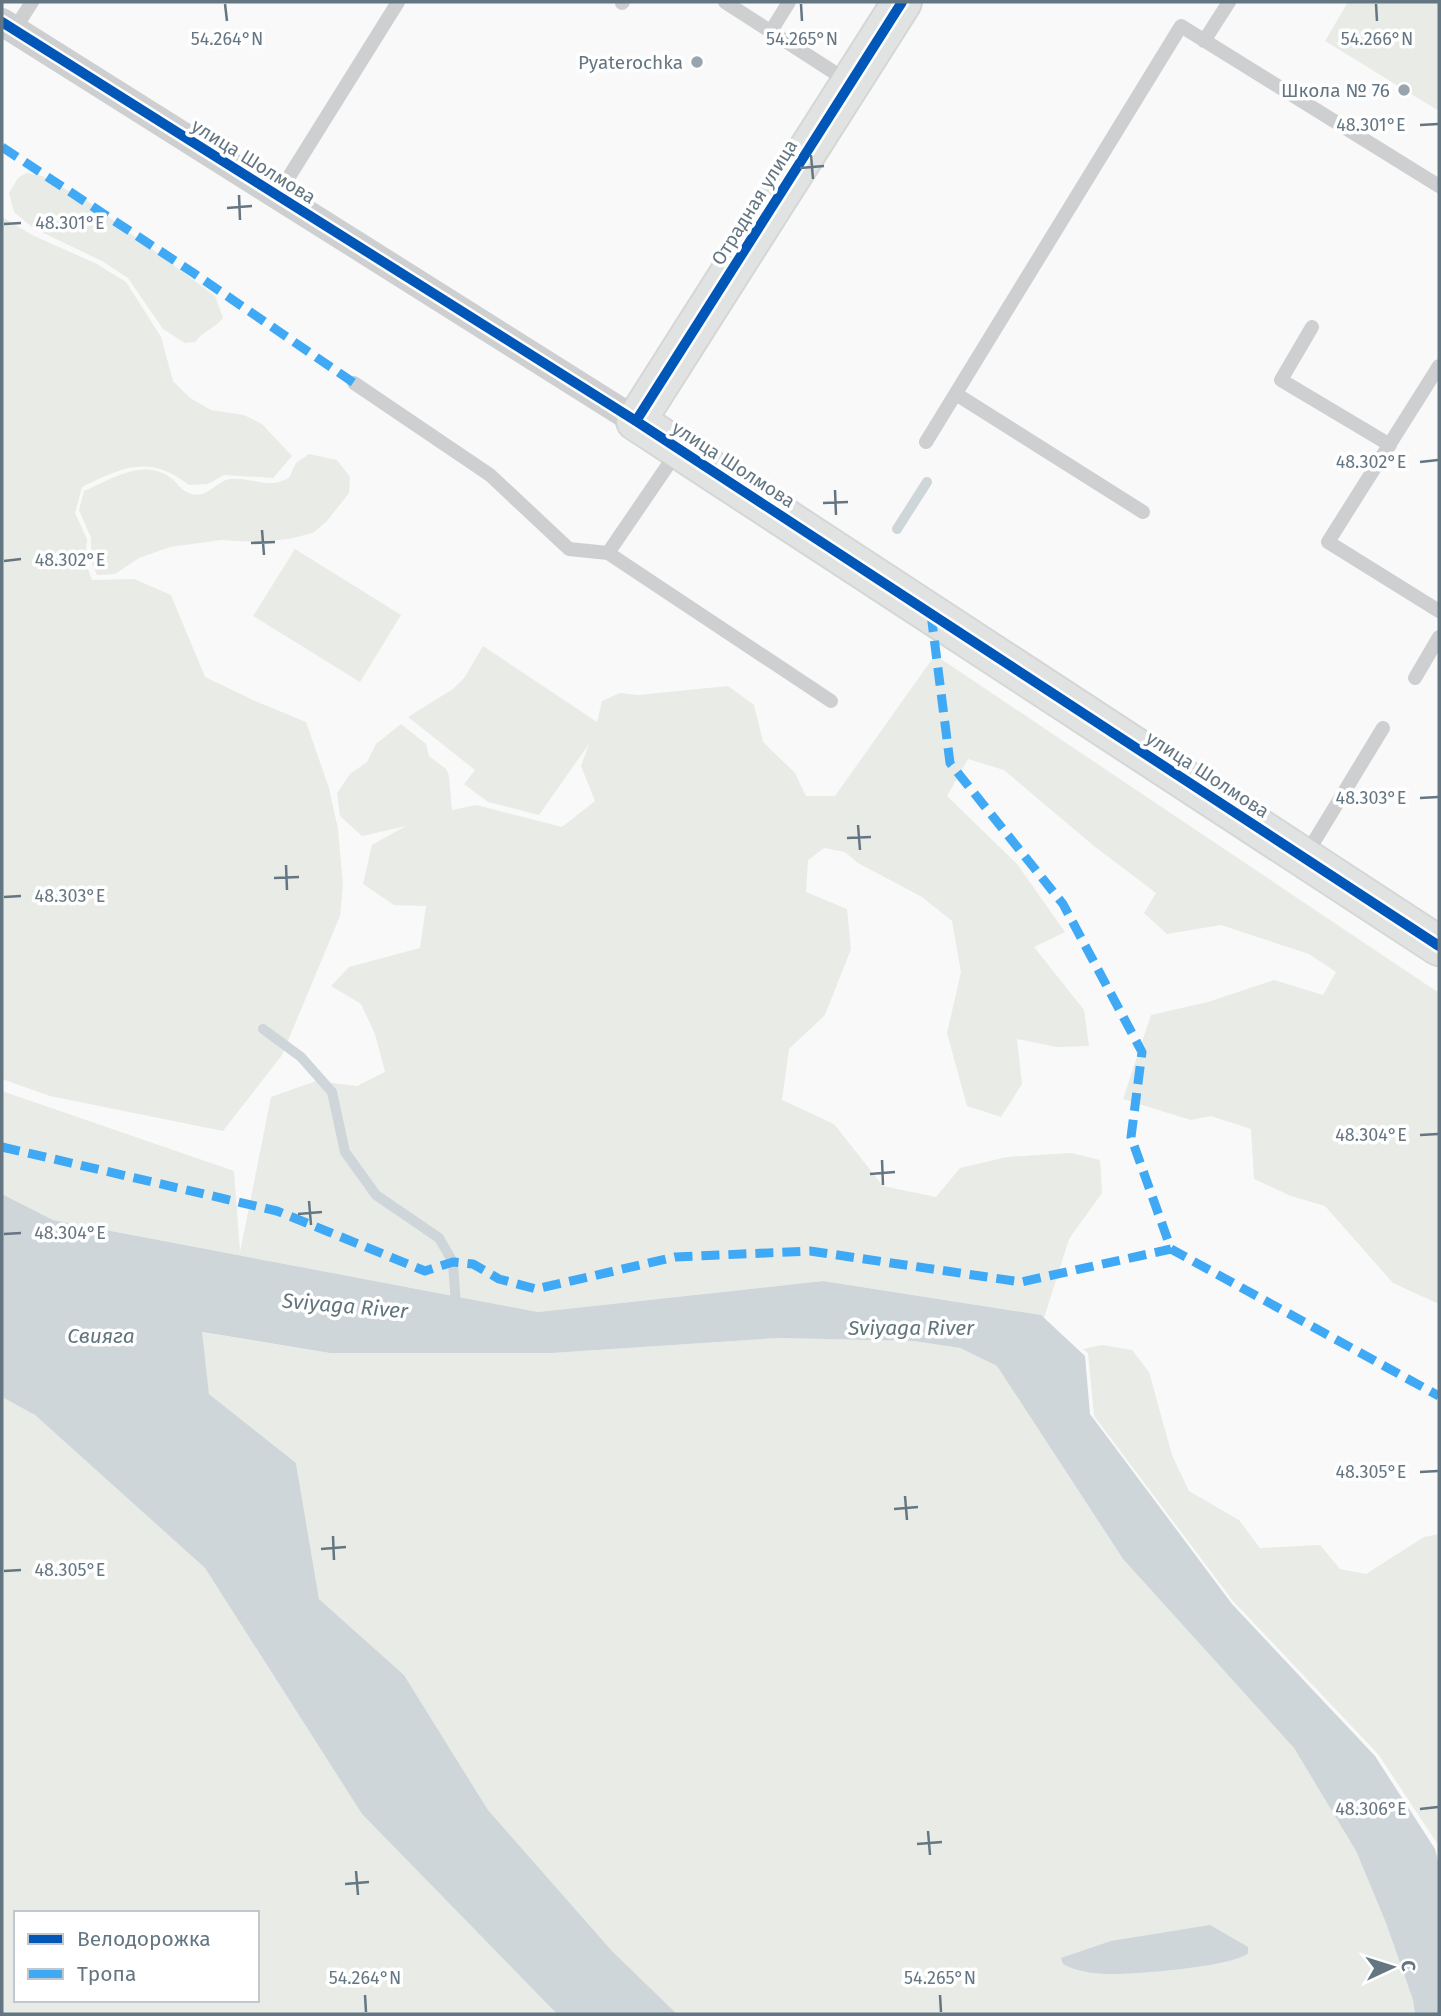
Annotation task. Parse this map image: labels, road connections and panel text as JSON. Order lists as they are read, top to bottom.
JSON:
{
  "streets": {
    "street": ["улица Шолмова", "Отрадная улица"]
  },
  "crossings": [
    ["улица Шолмова", "Отрадная улица"]
  ],
  "water": ["Sviyaga River", "Свияга"],
  "places": ["Pyaterochka", "Школа № 76"],
  "legend": ["Велодорожка", "Тропа"],
  "north": "right",
  "coordinates": [
    "54.264°N",
    "54.265°N",
    "54.266°N",
    "48.301°E",
    "48.302°E",
    "48.303°E",
    "48.304°E",
    "48.305°E",
    "48.306°E"
  ]
}
